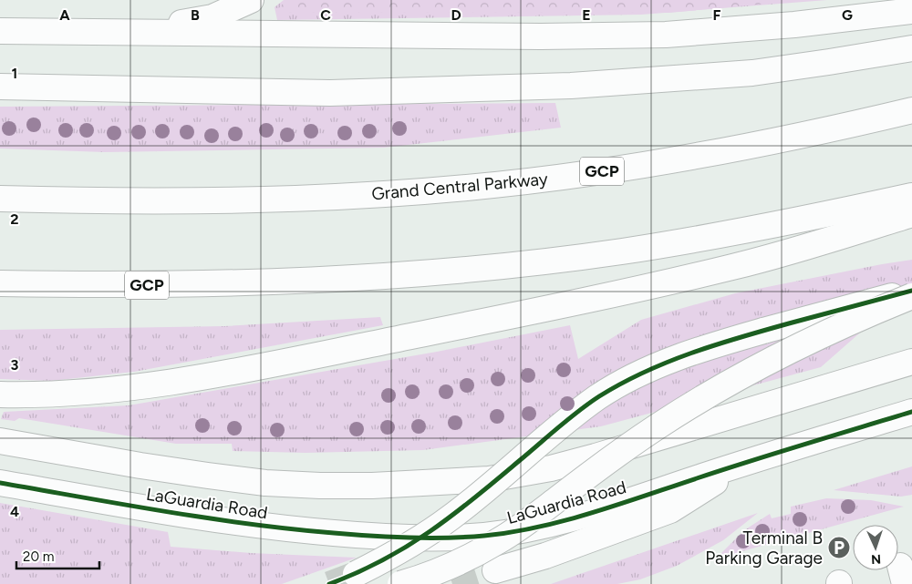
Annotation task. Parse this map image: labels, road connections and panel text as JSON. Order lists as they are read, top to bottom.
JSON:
{
  "streets": {
    "main road": ["GCP", "Grand Central Parkway", "LaGuardia Road"]
  },
  "places": {
    "parking": ["Terminal B Parking Garage"]
  },
  "scale_bar": "20 m",
  "north": "bottom",
  "grid": {
    "columns": [
      "A",
      "B",
      "C",
      "D",
      "E",
      "F",
      "G"
    ],
    "rows": [
      "1",
      "2",
      "3",
      "4"
    ]
  }
}
